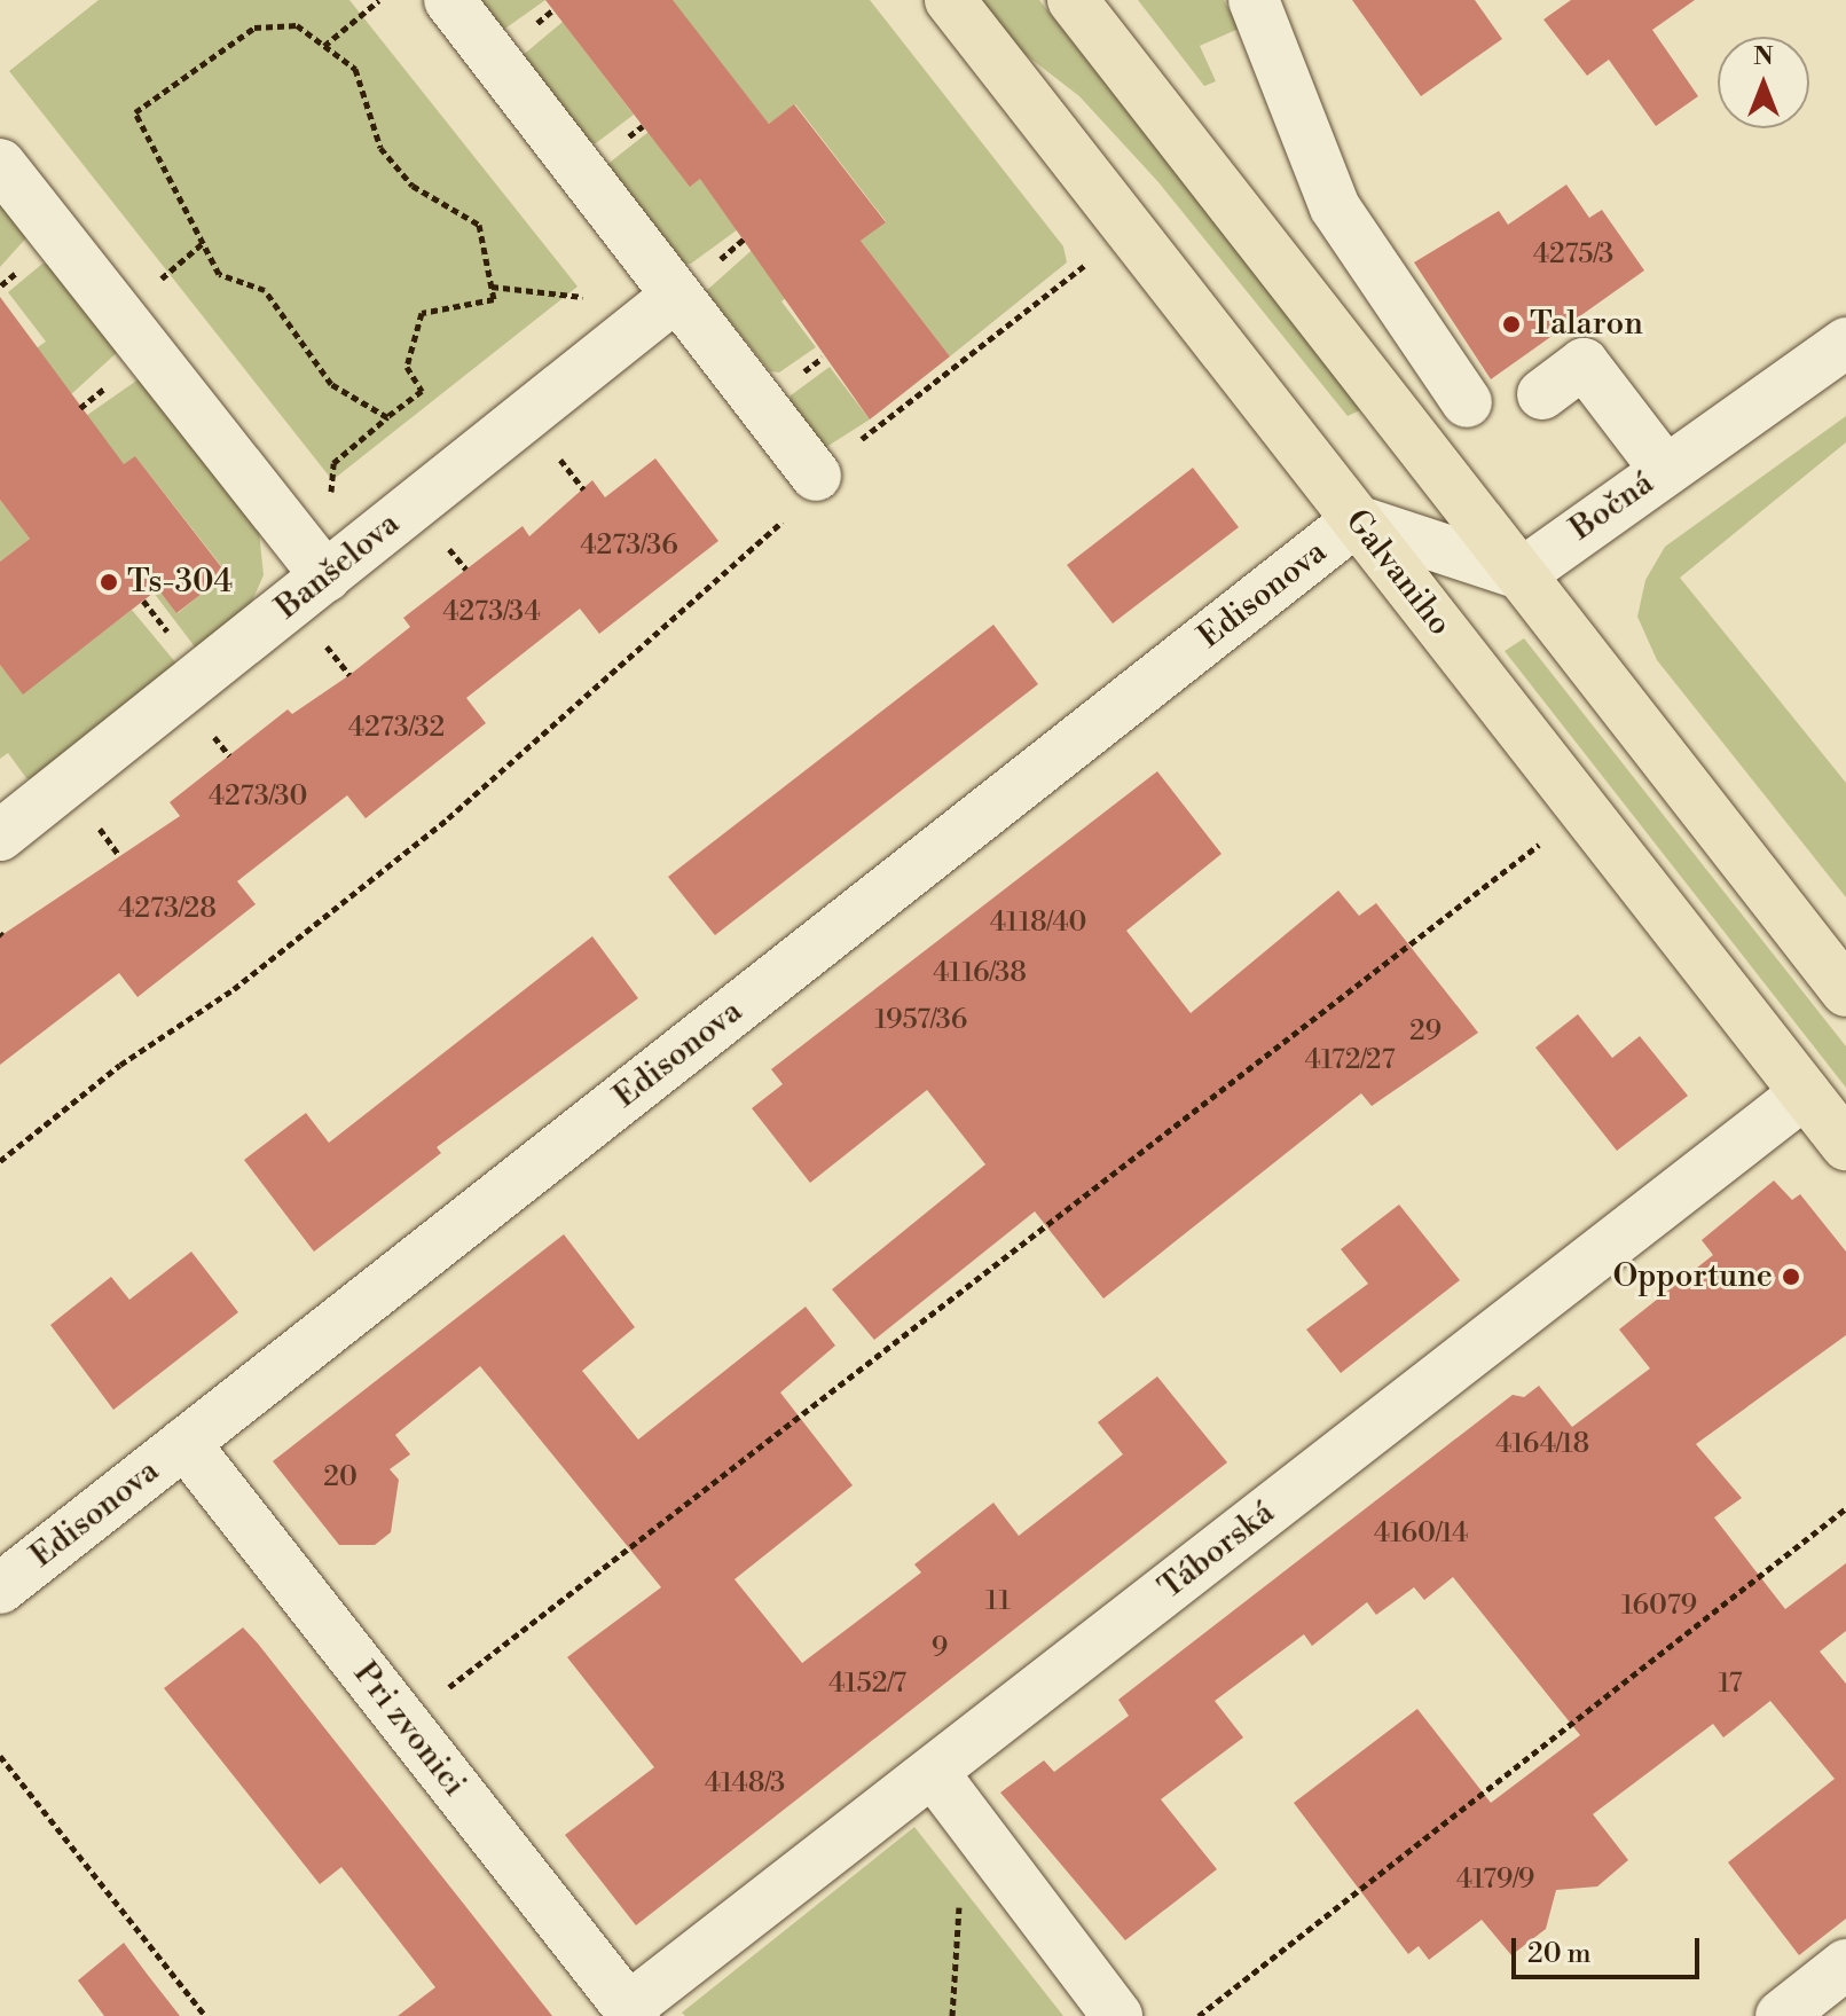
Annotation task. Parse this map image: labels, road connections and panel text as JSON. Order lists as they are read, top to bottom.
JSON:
{
  "streets": {
    "main road": ["Galvaniho"],
    "street": [
      "Bočná",
      "Banšelova",
      "Edisonova",
      "Táborská",
      "Pri zvonici"
    ]
  },
  "crossings": [
    ["Galvaniho", "Edisonova"],
    ["Galvaniho", "Táborská"],
    ["Edisonova", "Pri zvonici"],
    ["Táborská", "Pri zvonici"]
  ],
  "places": ["Talaron", "Ts-304", "Opportune"],
  "house_numbers": [
    "4275/3",
    "4273/36",
    "4273/34",
    "4273/32",
    "4273/30",
    "4273/28",
    "4118/40",
    "4116/38",
    "1957/36",
    "29",
    "4172/27",
    "4164/18",
    "20",
    "4160/14",
    "11",
    "16079",
    "9",
    "4152/7",
    "17",
    "4148/3",
    "4179/9"
  ],
  "scale_bar": "20 m",
  "north": "top"
}
